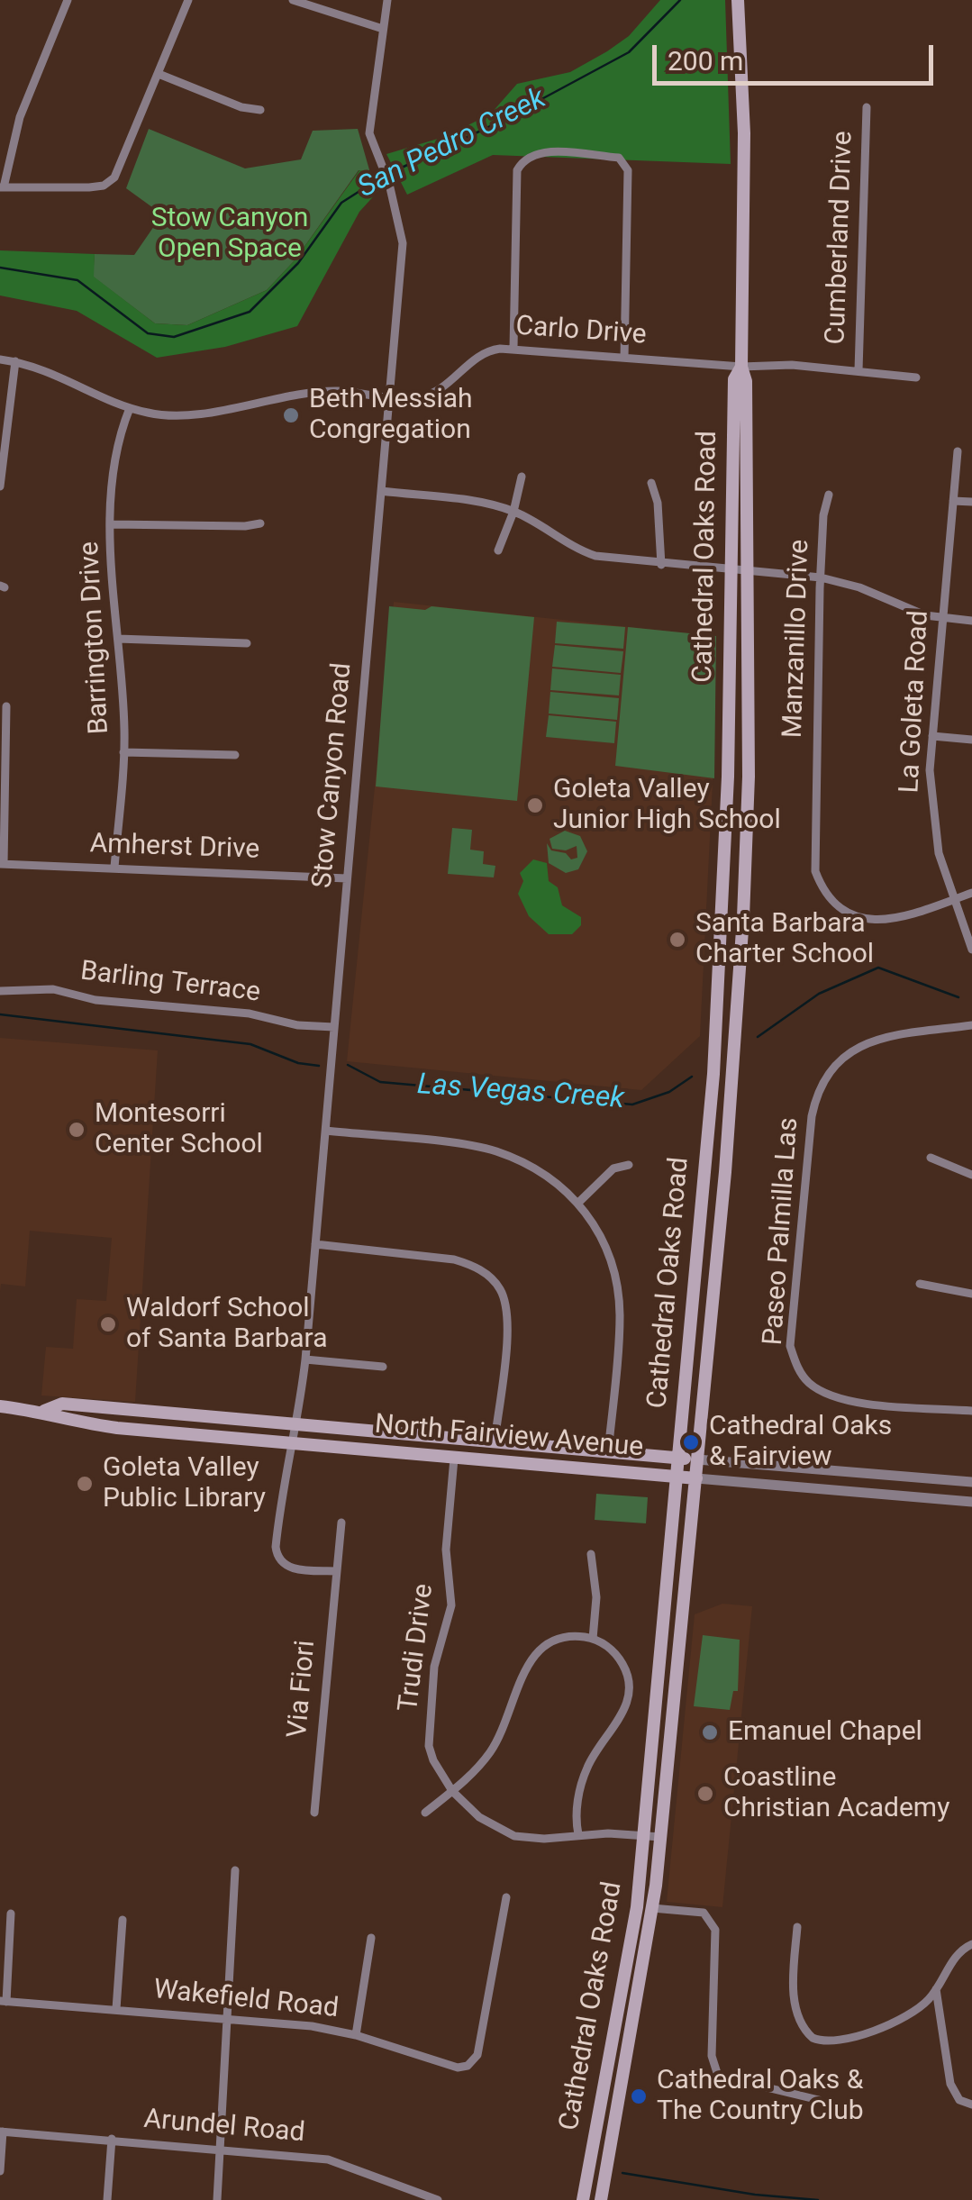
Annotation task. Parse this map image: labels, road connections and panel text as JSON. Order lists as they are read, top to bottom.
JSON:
{
  "streets": {
    "main road": ["Cathedral Oaks Road", "North Fairview Avenue"],
    "street": [
      "Cumberland Drive",
      "Carlo Drive",
      "Barrington Drive",
      "Manzanillo Drive",
      "La Goleta Road",
      "Stow Canyon Road",
      "Amherst Drive",
      "Barling Terrace",
      "Paseo Palmilla Las",
      "Trudi Drive",
      "Via Fiori",
      "Wakefield Road",
      "Arundel Road"
    ]
  },
  "crossings": [
    ["Cumberland Drive", "Carlo Drive"],
    ["Carlo Drive", "Cathedral Oaks Road"],
    ["Carlo Drive", "Barrington Drive"],
    ["Carlo Drive", "Stow Canyon Road"],
    ["Cathedral Oaks Road", "North Fairview Avenue"],
    ["Cathedral Oaks Road", "Trudi Drive"],
    ["Barrington Drive", "Amherst Drive"],
    ["Manzanillo Drive", "La Goleta Road"],
    ["Stow Canyon Road", "Amherst Drive"],
    ["Stow Canyon Road", "Barling Terrace"],
    ["Stow Canyon Road", "North Fairview Avenue"],
    ["Stow Canyon Road", "Via Fiori"],
    ["North Fairview Avenue", "Trudi Drive"]
  ],
  "water": ["San Pedro Creek", "Las Vegas Creek"],
  "parks": ["Stow Canyon Open Space"],
  "places": [
    "Beth Messiah Congregation",
    "Goleta Valley Junior High School",
    "Santa Barbara Charter School",
    "Montesorri Center School",
    "Waldorf School of Santa Barbara",
    "Cathedral Oaks & Fairview",
    "Goleta Valley Public Library",
    "Emanuel Chapel",
    "Coastline Christian Academy",
    "Cathedral Oaks & The Country Club"
  ],
  "scale_bar": "200 m"
}
